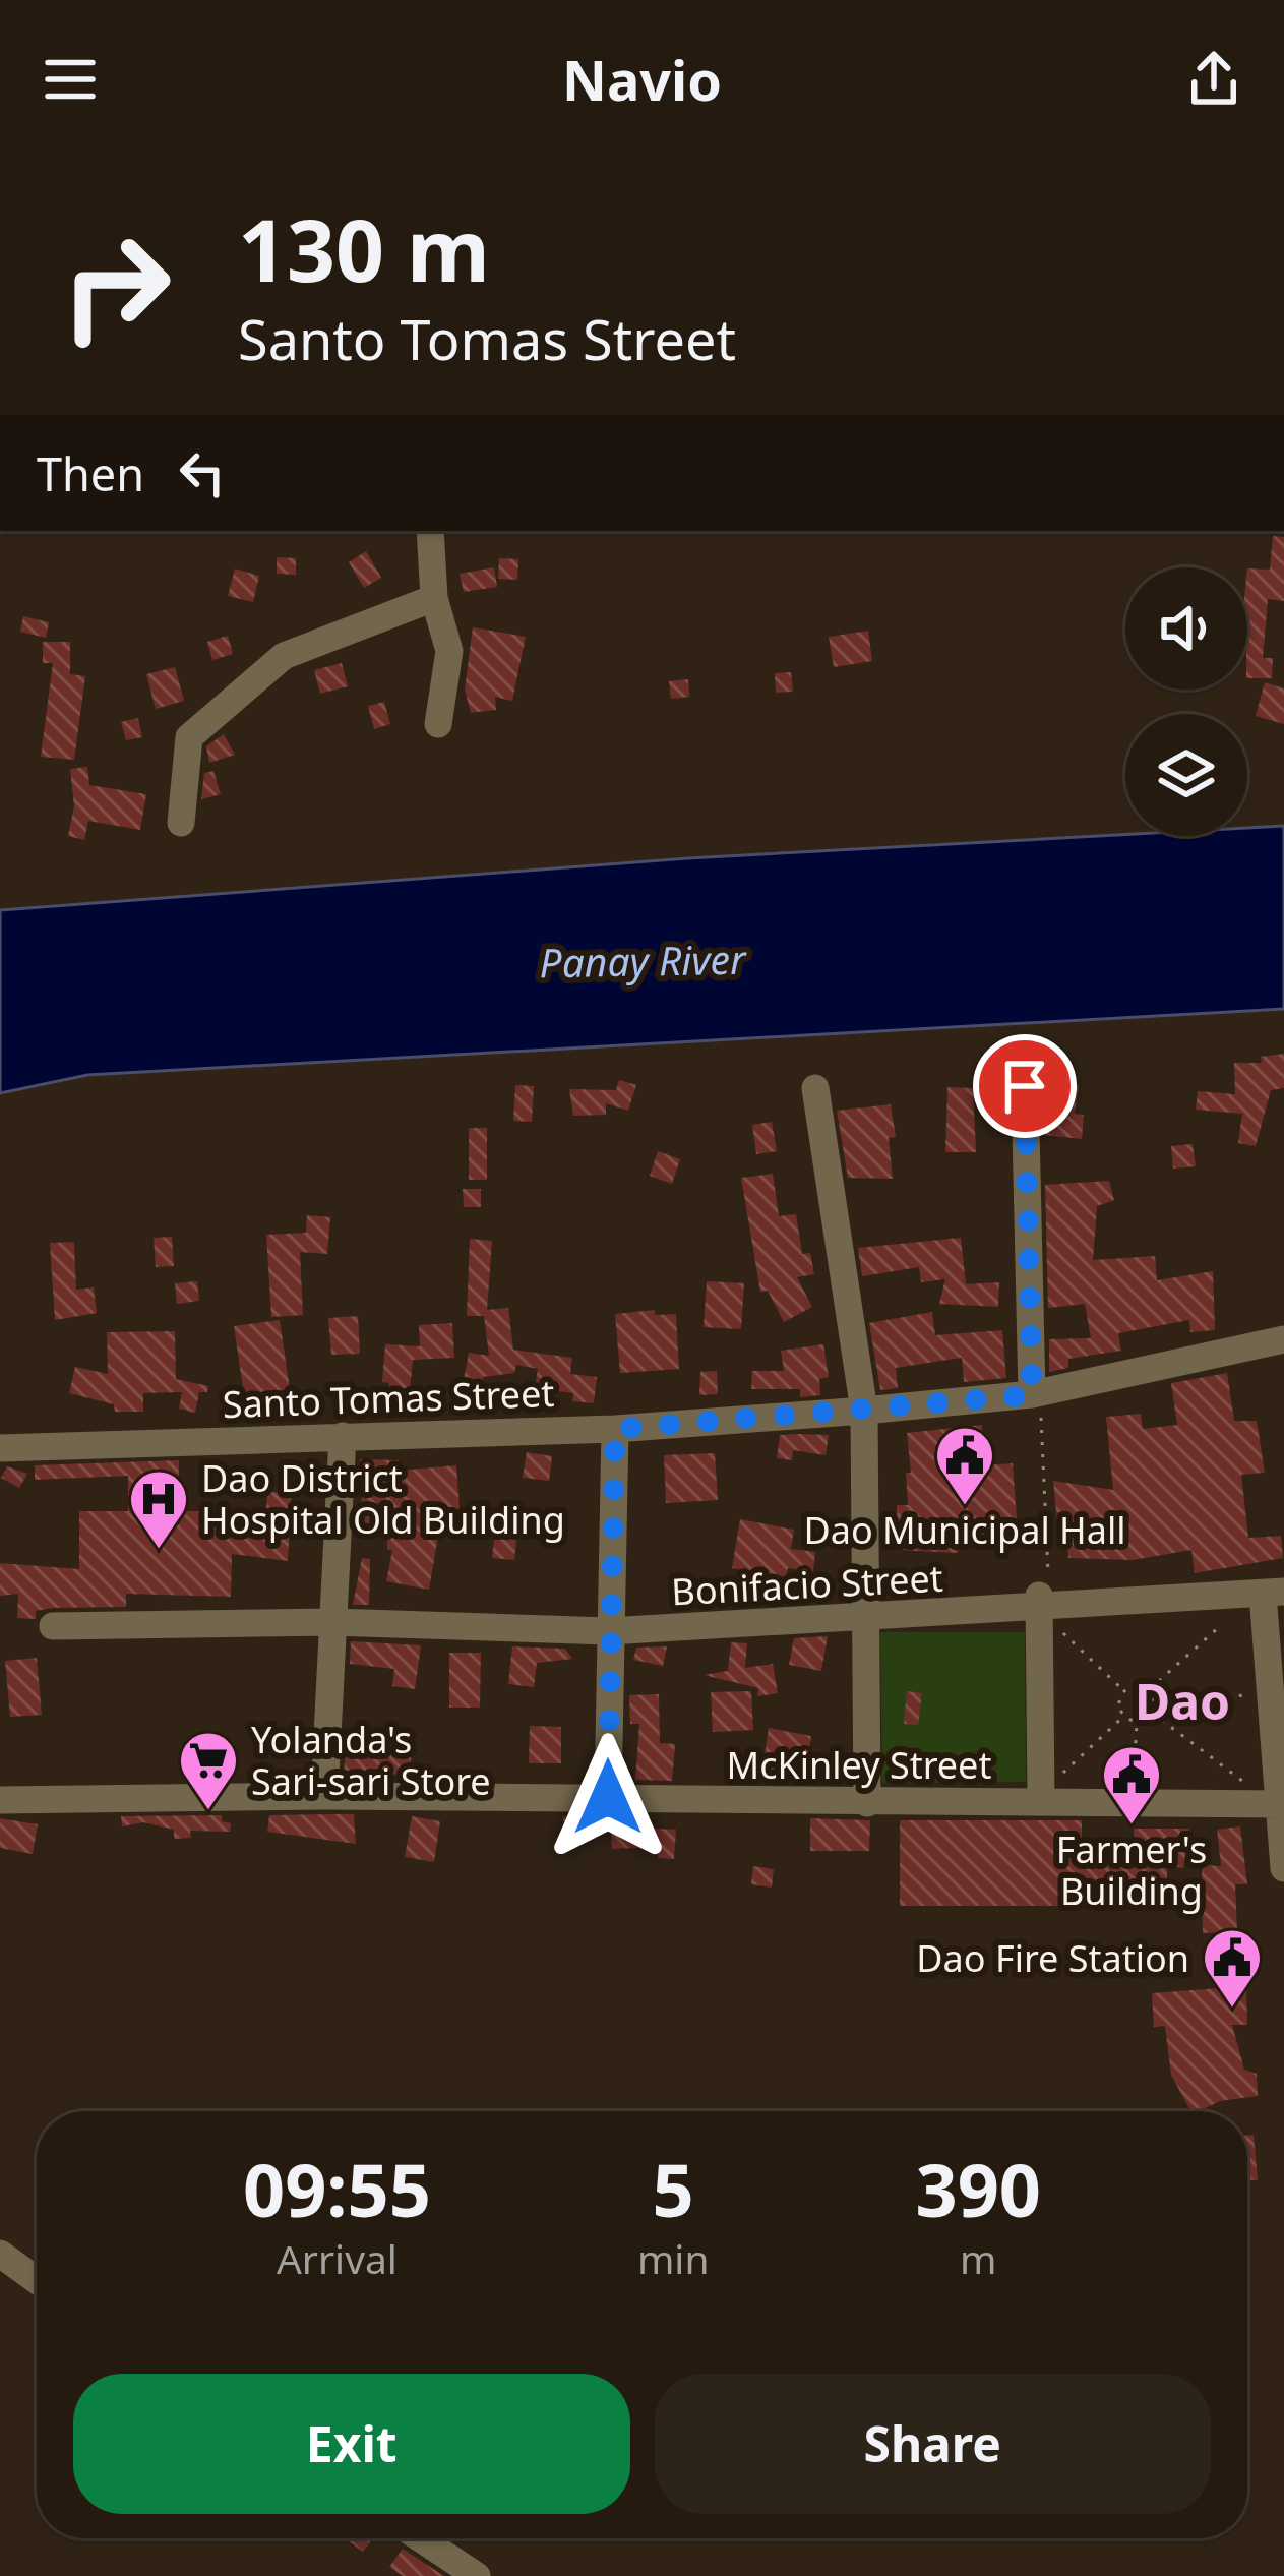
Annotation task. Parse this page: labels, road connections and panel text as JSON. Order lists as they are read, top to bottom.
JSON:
{
  "streets": {
    "street": ["Santo Tomas Street", "Bonifacio Street", "McKinley Street"]
  },
  "districts": ["Dao"],
  "water": ["Panay River"],
  "places": {
    "public building": ["Dao Municipal Hall", "Farmer's Building", "Dao Fire Station"],
    "hospital": ["Dao District Hospital Old Building"],
    "supermarket": ["Yolanda's Sari-sari Store"]
  },
  "page": {
    "header": "Navio",
    "turn": ["130 m", "Santo Tomas Street"],
    "then": "Then",
    "eta": [
      "09:55",
      "Arrival",
      "5",
      "min",
      "390",
      "m"
    ],
    "buttons": ["Exit", "Share"]
  }
}
